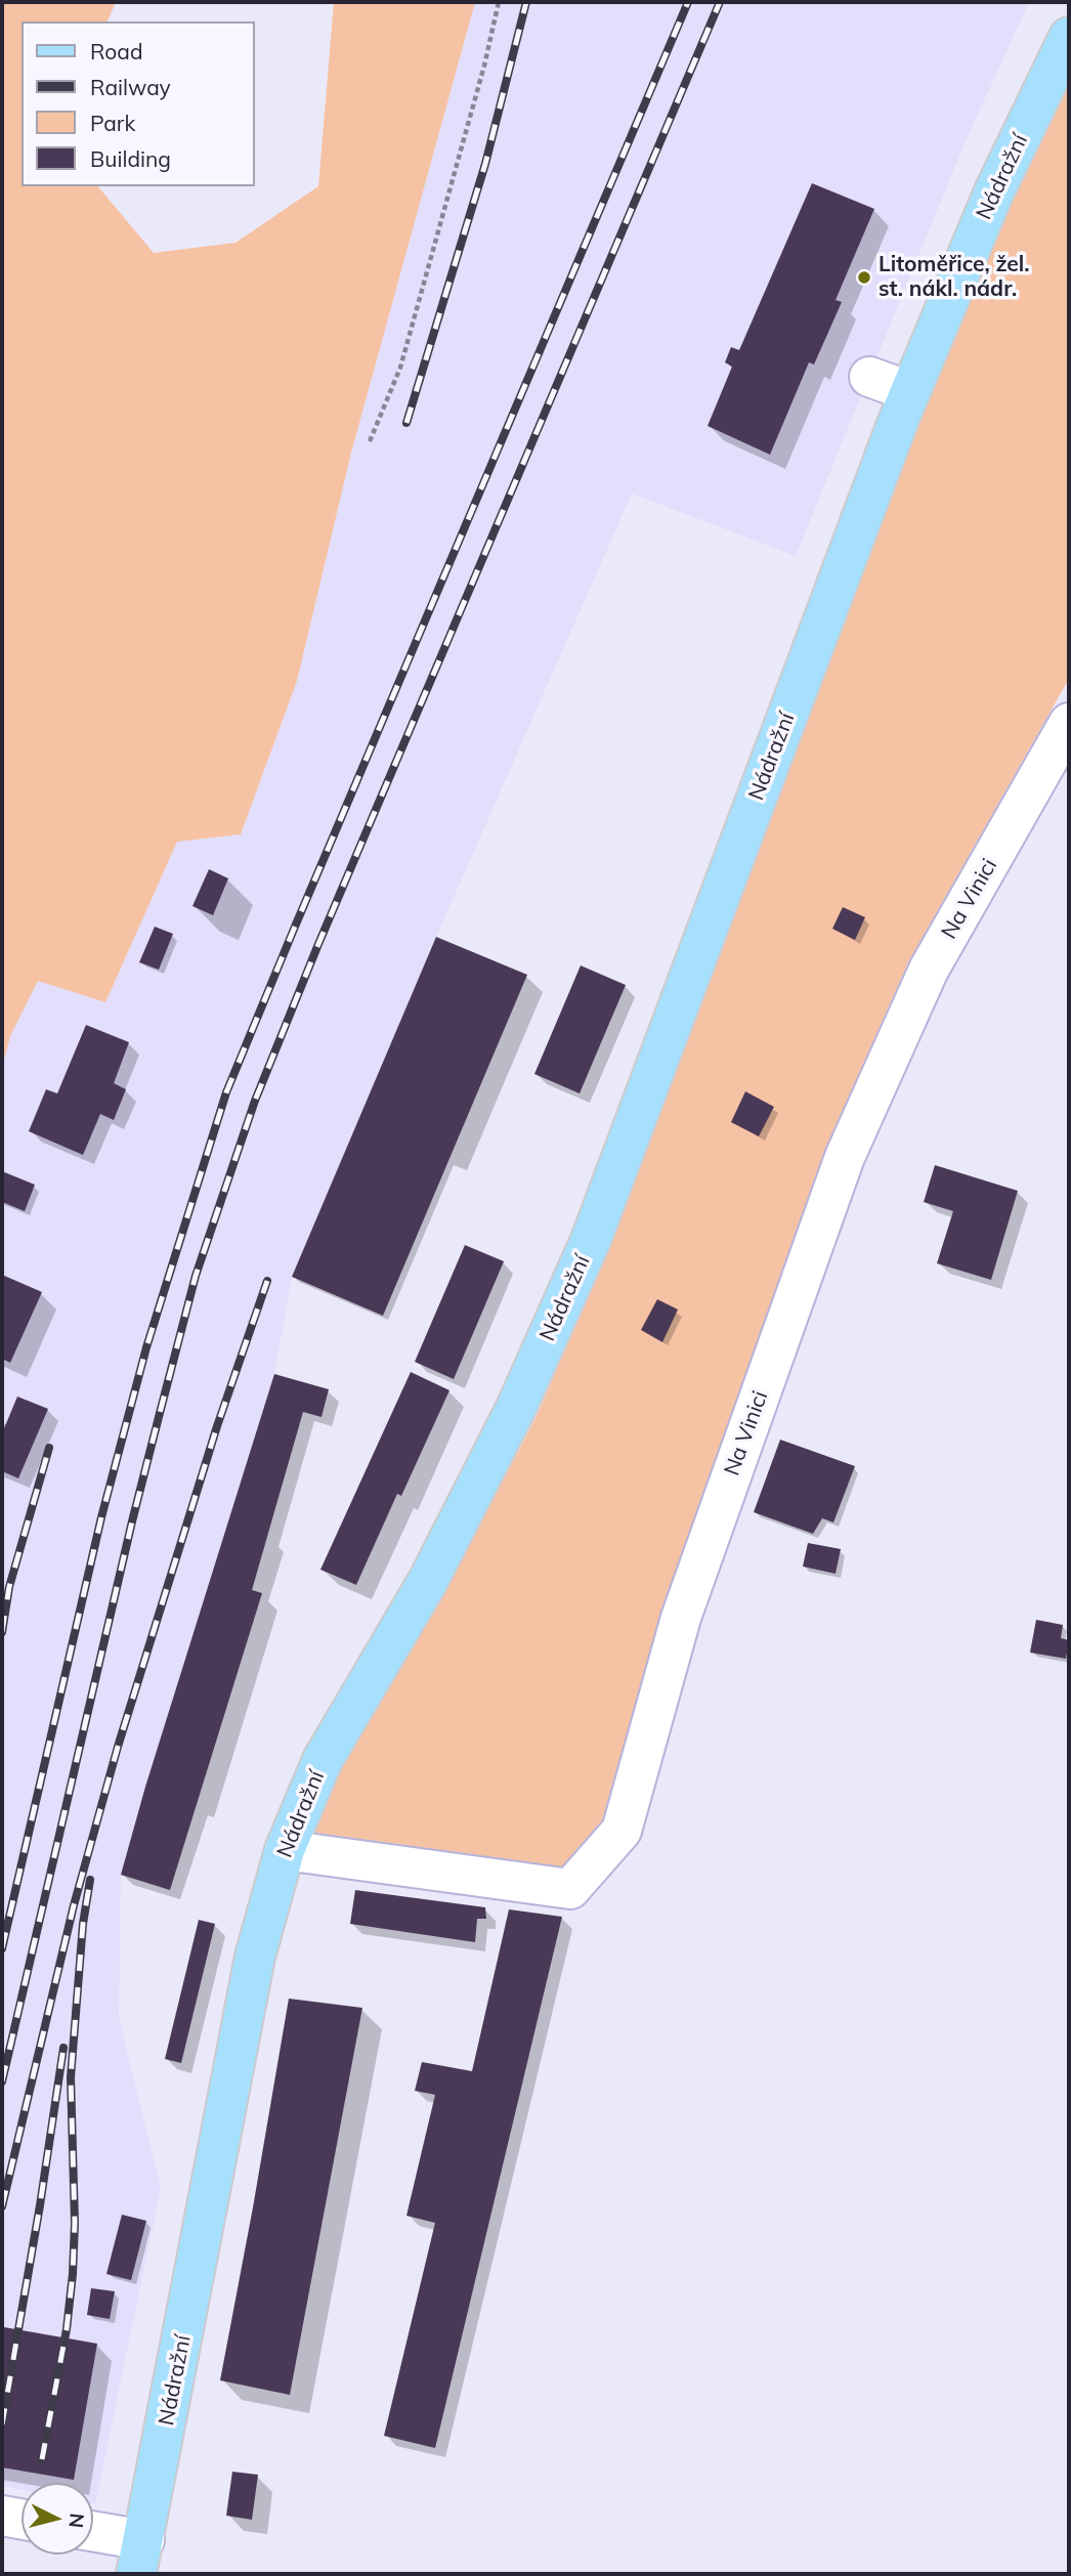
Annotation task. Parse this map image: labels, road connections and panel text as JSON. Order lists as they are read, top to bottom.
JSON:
{
  "streets": {
    "main road": ["Nádražní"],
    "street": ["Na Vinici"]
  },
  "crossings": [
    ["Nádražní", "Na Vinici"]
  ],
  "places": ["Litoměřice, žel. st. nákl. nádr."],
  "legend": [
    "Road",
    "Railway",
    "Park",
    "Building"
  ],
  "north": "right"
}
